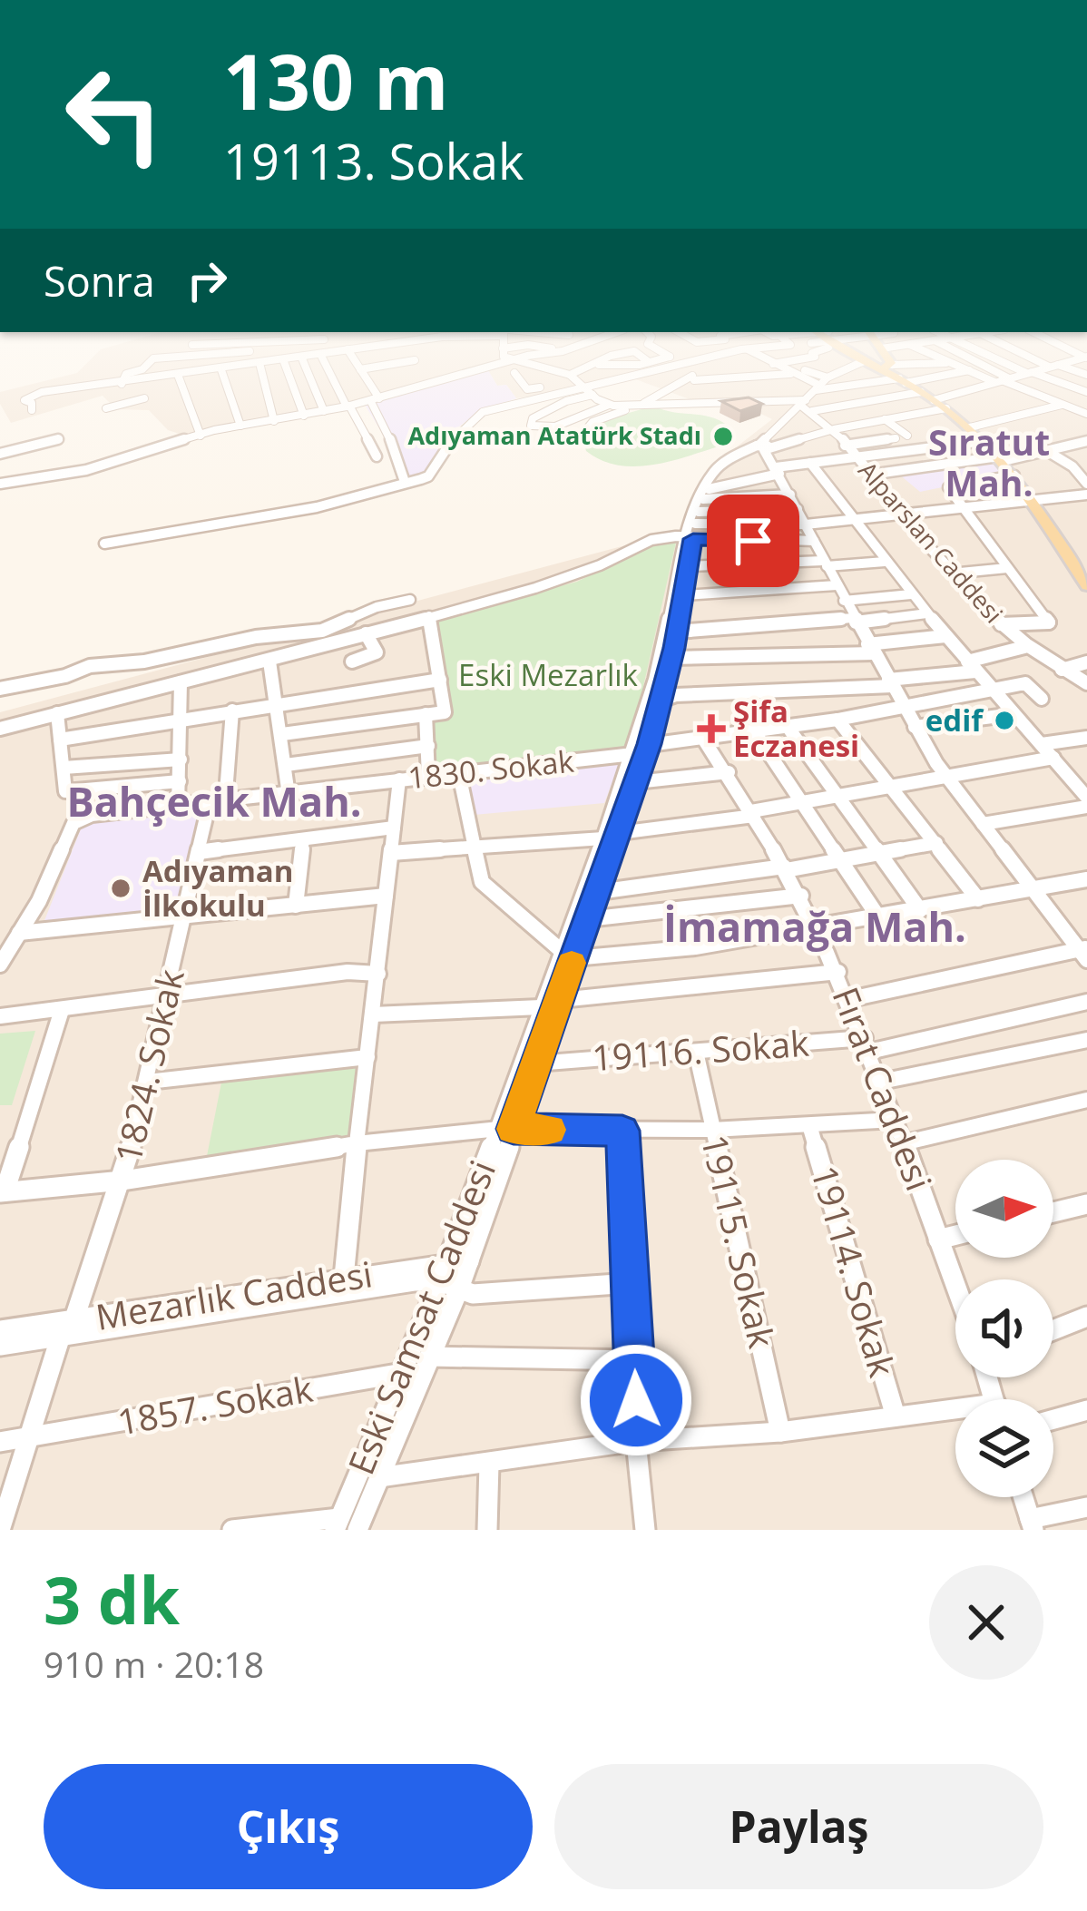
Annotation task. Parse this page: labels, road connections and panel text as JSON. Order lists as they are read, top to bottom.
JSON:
{
  "streets": {
    "street": [
      "Alparslan Caddesi",
      "1830. Sokak",
      "19116. Sokak",
      "1824. Sokak",
      "Fırat Caddesi",
      "19115. Sokak",
      "19114. Sokak",
      "Mezarlık Caddesi",
      "Eski Samsat Caddesi",
      "1857. Sokak"
    ]
  },
  "crossings": [
    ["1830. Sokak", "1824. Sokak"],
    ["1830. Sokak", "Eski Samsat Caddesi"],
    ["19116. Sokak", "Fırat Caddesi"],
    ["19116. Sokak", "19115. Sokak"],
    ["19116. Sokak", "Eski Samsat Caddesi"],
    ["1824. Sokak", "Mezarlık Caddesi"],
    ["1824. Sokak", "1857. Sokak"],
    ["Mezarlık Caddesi", "Eski Samsat Caddesi"],
    ["Eski Samsat Caddesi", "1857. Sokak"]
  ],
  "districts": ["Sıratut Mah.", "Bahçecik Mah.", "İmamağa Mah."],
  "parks": ["Eski Mezarlık"],
  "places": {
    "other": ["Adıyaman Atatürk Stadı", "edif", "Adıyaman İlkokulu"],
    "health": ["Şifa Eczanesi"]
  },
  "north": "right",
  "page": {
    "turn": ["130 m", "19113. Sokak"],
    "then": "Sonra",
    "heading": ["3 dk", "910 m · 20:18"],
    "buttons": ["Çıkış", "Paylaş"]
  }
}
